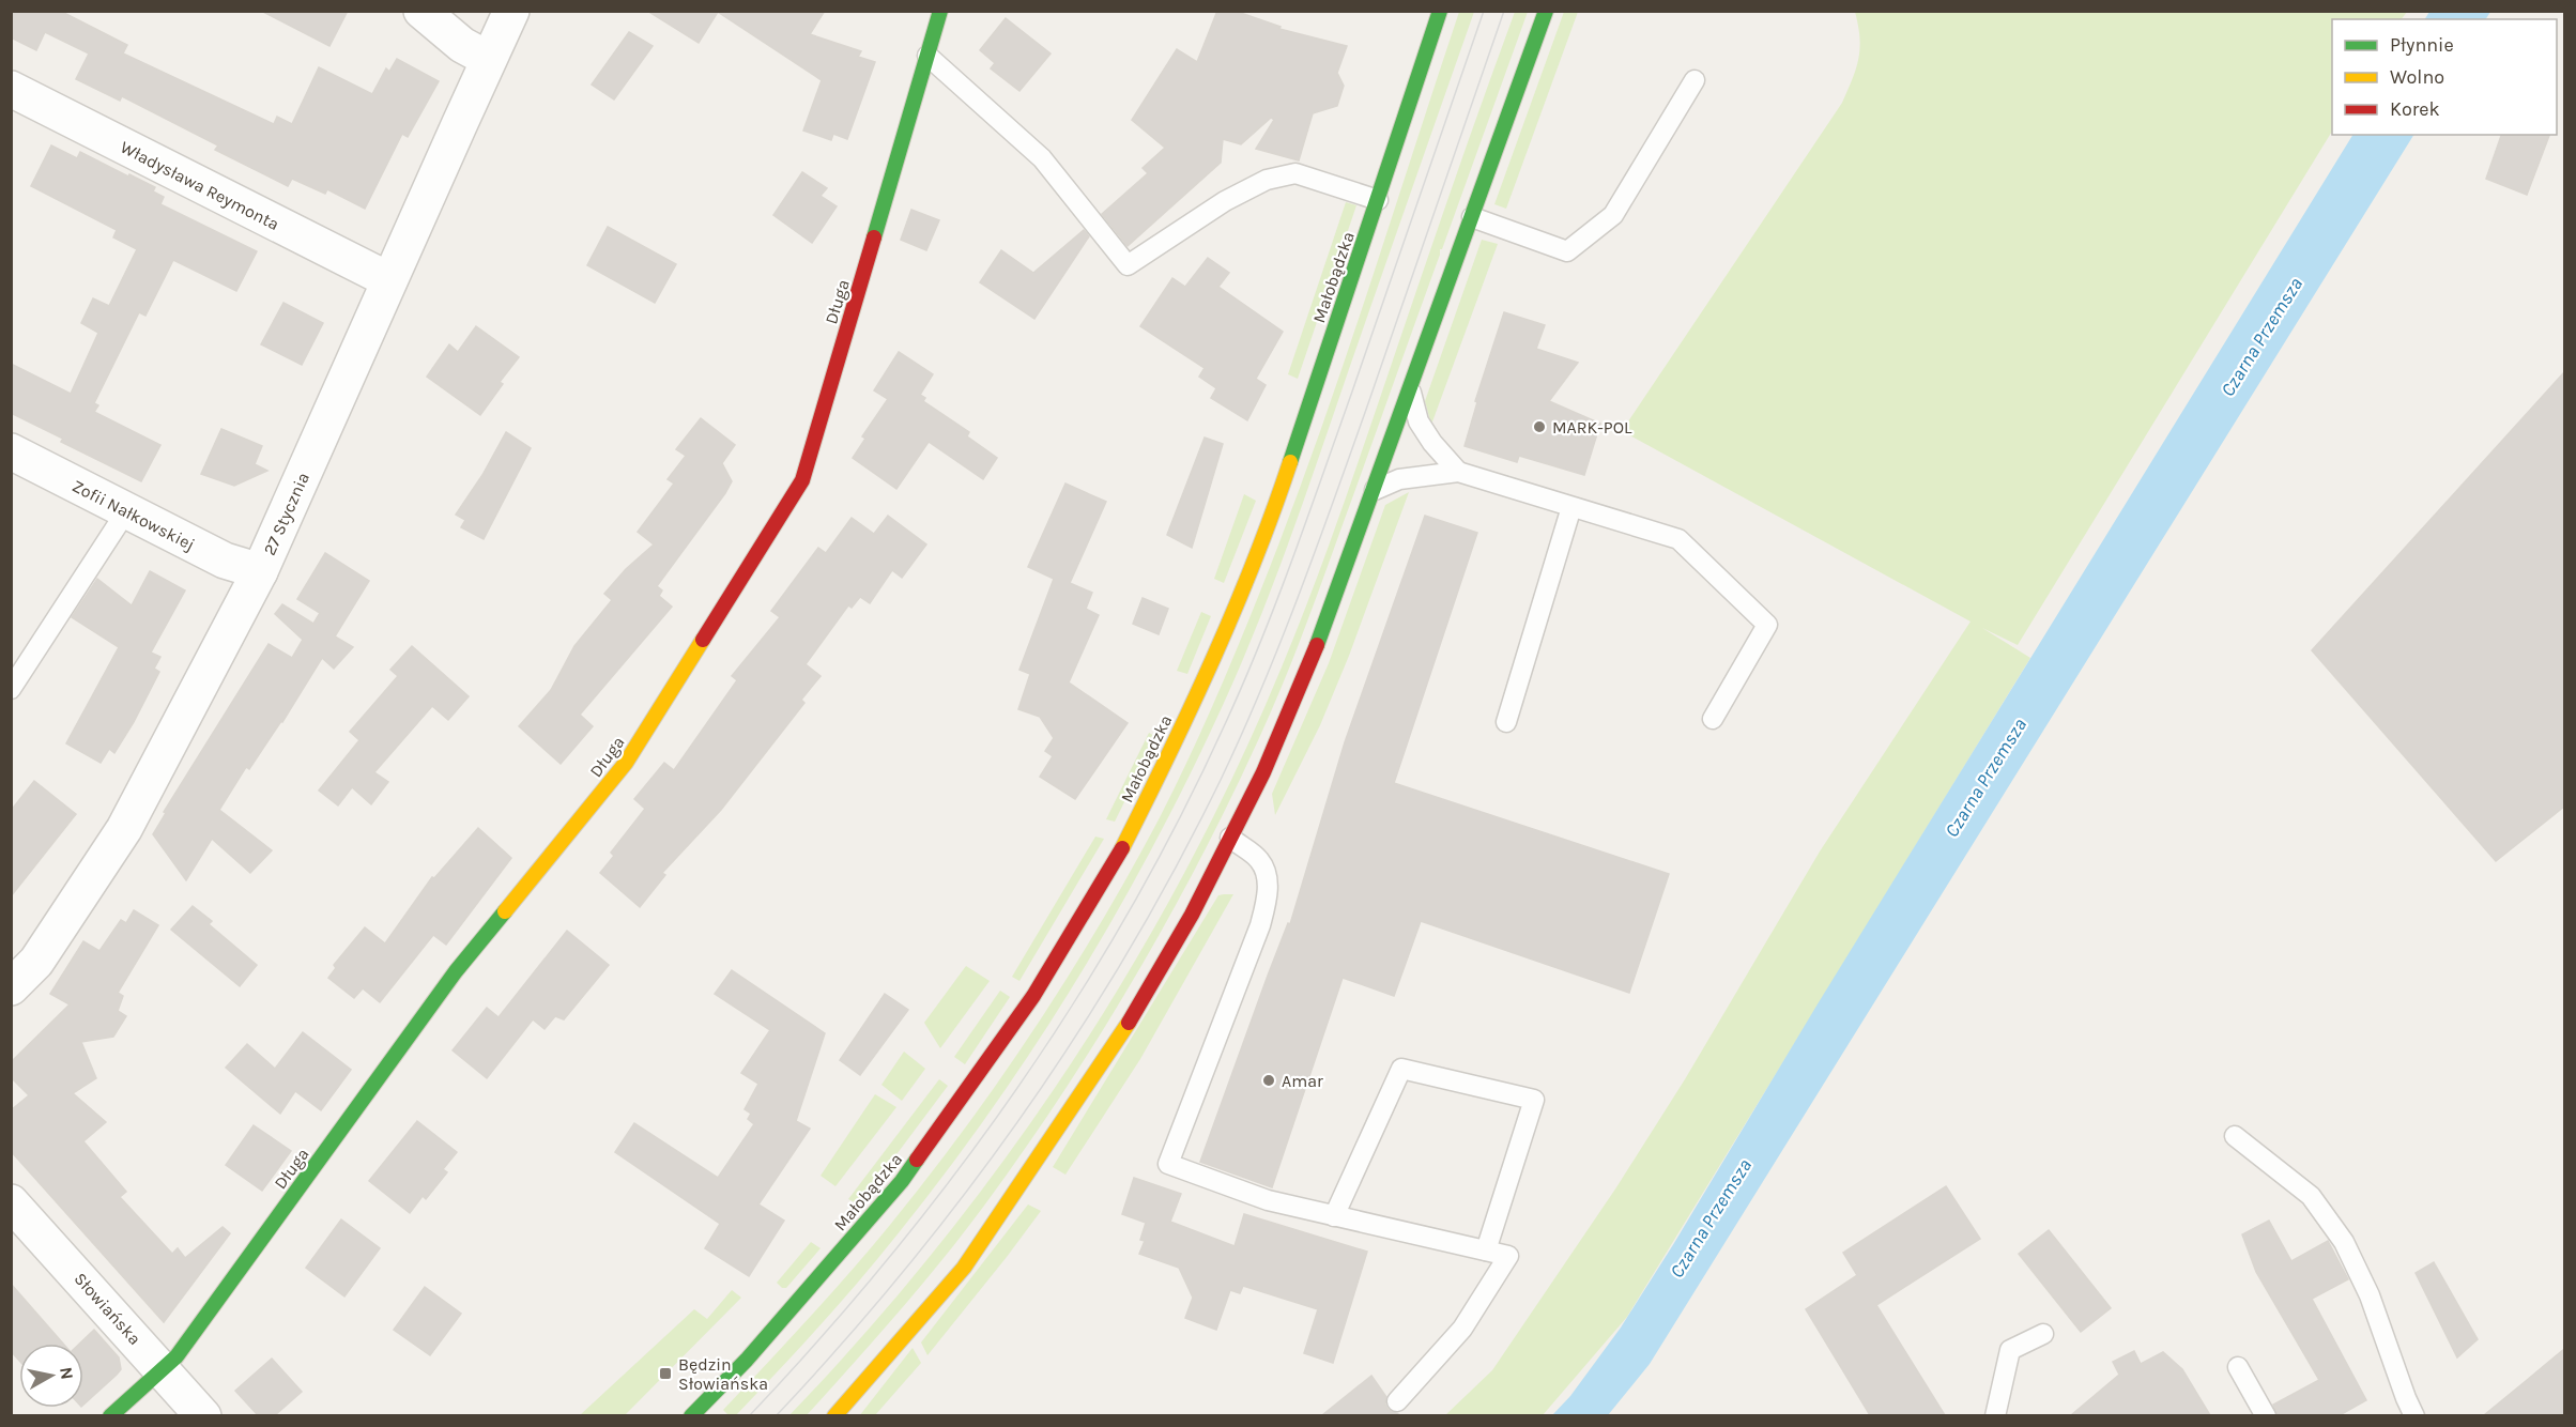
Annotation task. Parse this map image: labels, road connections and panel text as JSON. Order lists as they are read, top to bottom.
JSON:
{
  "streets": {
    "street": [
      "Władysława Reymonta",
      "Małobądzka",
      "Długa",
      "27 Stycznia",
      "Zofii Nałkowskiej",
      "Słowiańska"
    ]
  },
  "crossings": [
    ["Władysława Reymonta", "27 Stycznia"],
    ["Długa", "Słowiańska"],
    ["27 Stycznia", "Zofii Nałkowskiej"]
  ],
  "water": ["Czarna Przemsza"],
  "places": {
    "other": ["MARK-POL", "Amar"],
    "transit": ["Będzin Słowiańska"]
  },
  "legend": ["Płynnie", "Wolno", "Korek"],
  "north": "right"
}
